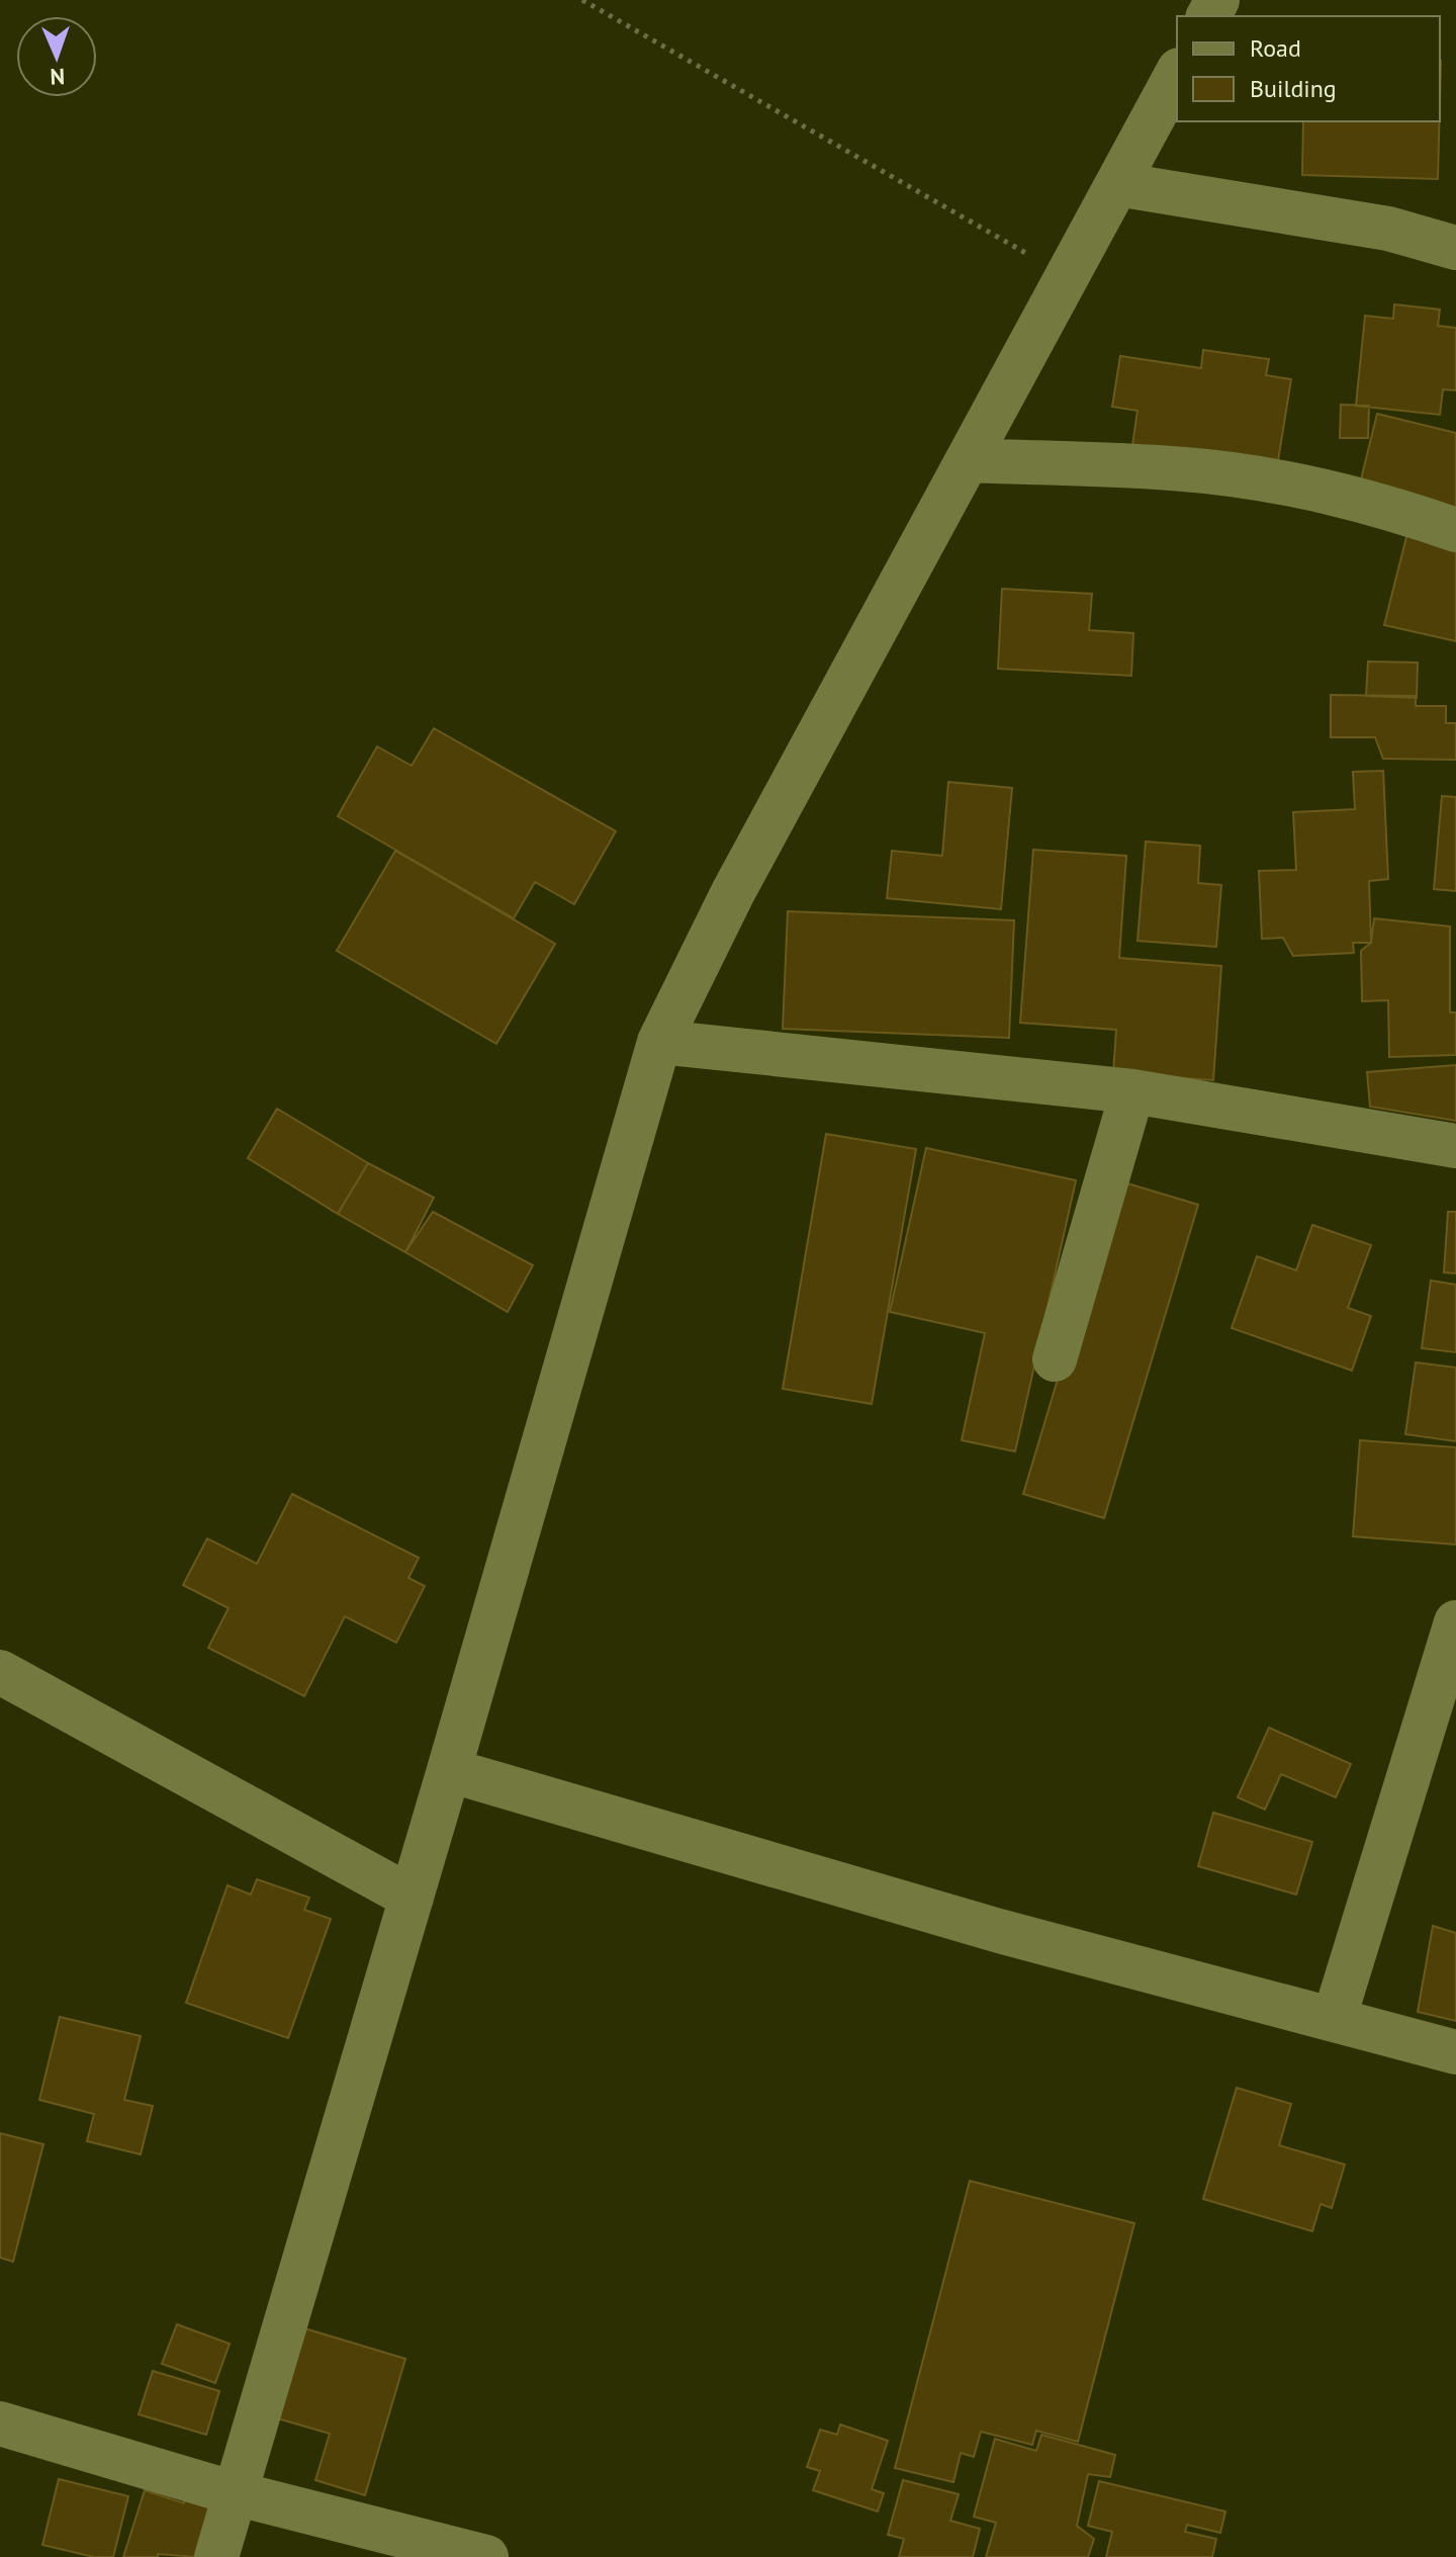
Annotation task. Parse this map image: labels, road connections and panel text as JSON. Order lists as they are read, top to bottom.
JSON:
{
  "legend": ["Road", "Building"],
  "north": "bottom"
}
